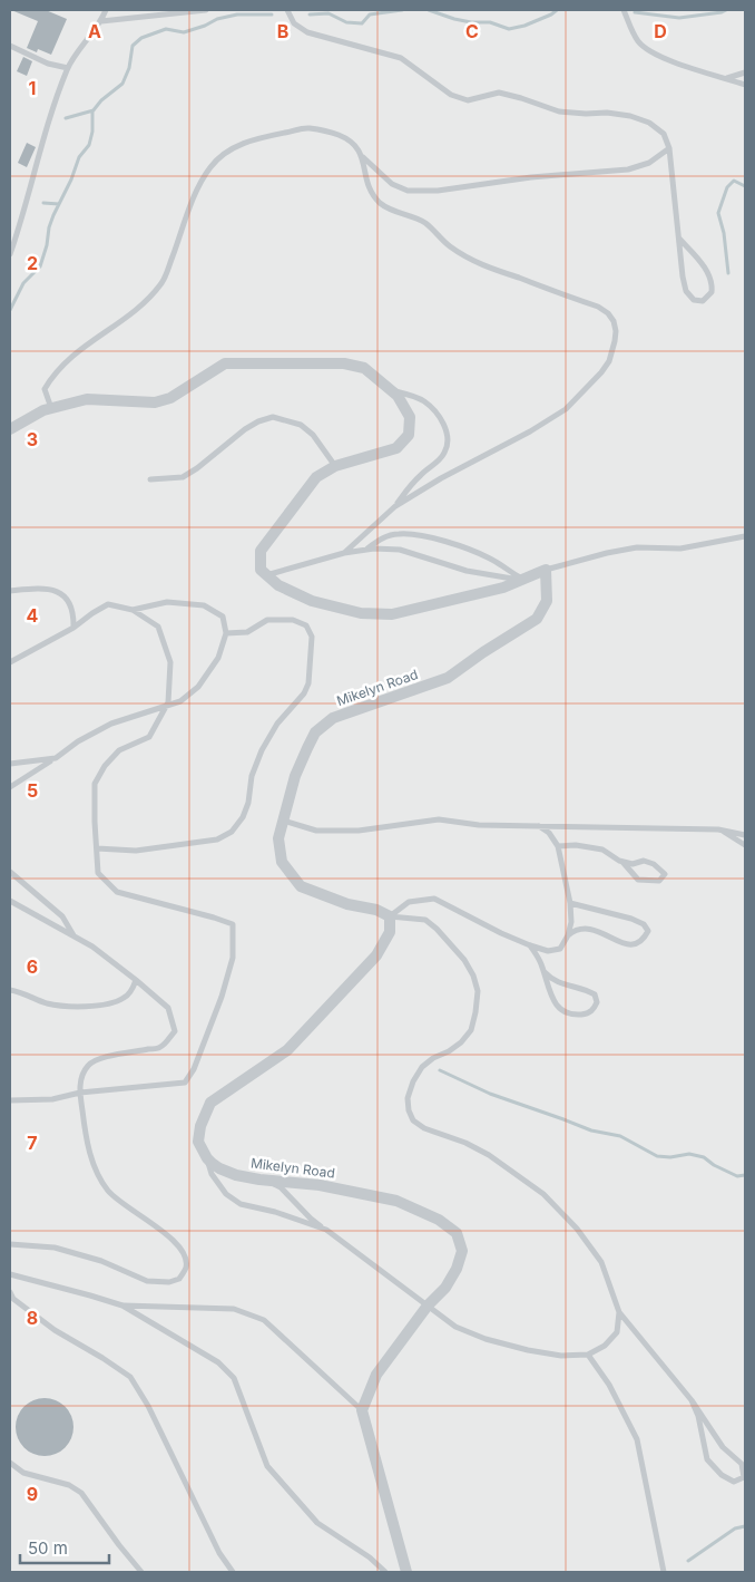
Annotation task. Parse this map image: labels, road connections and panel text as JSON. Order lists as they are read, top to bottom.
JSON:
{
  "streets": {
    "street": ["Mikelyn Road"]
  },
  "scale_bar": "50 m",
  "grid": {
    "columns": [
      "A",
      "B",
      "C",
      "D"
    ],
    "rows": [
      "1",
      "2",
      "3",
      "4",
      "5",
      "6",
      "7",
      "8",
      "9"
    ]
  }
}
